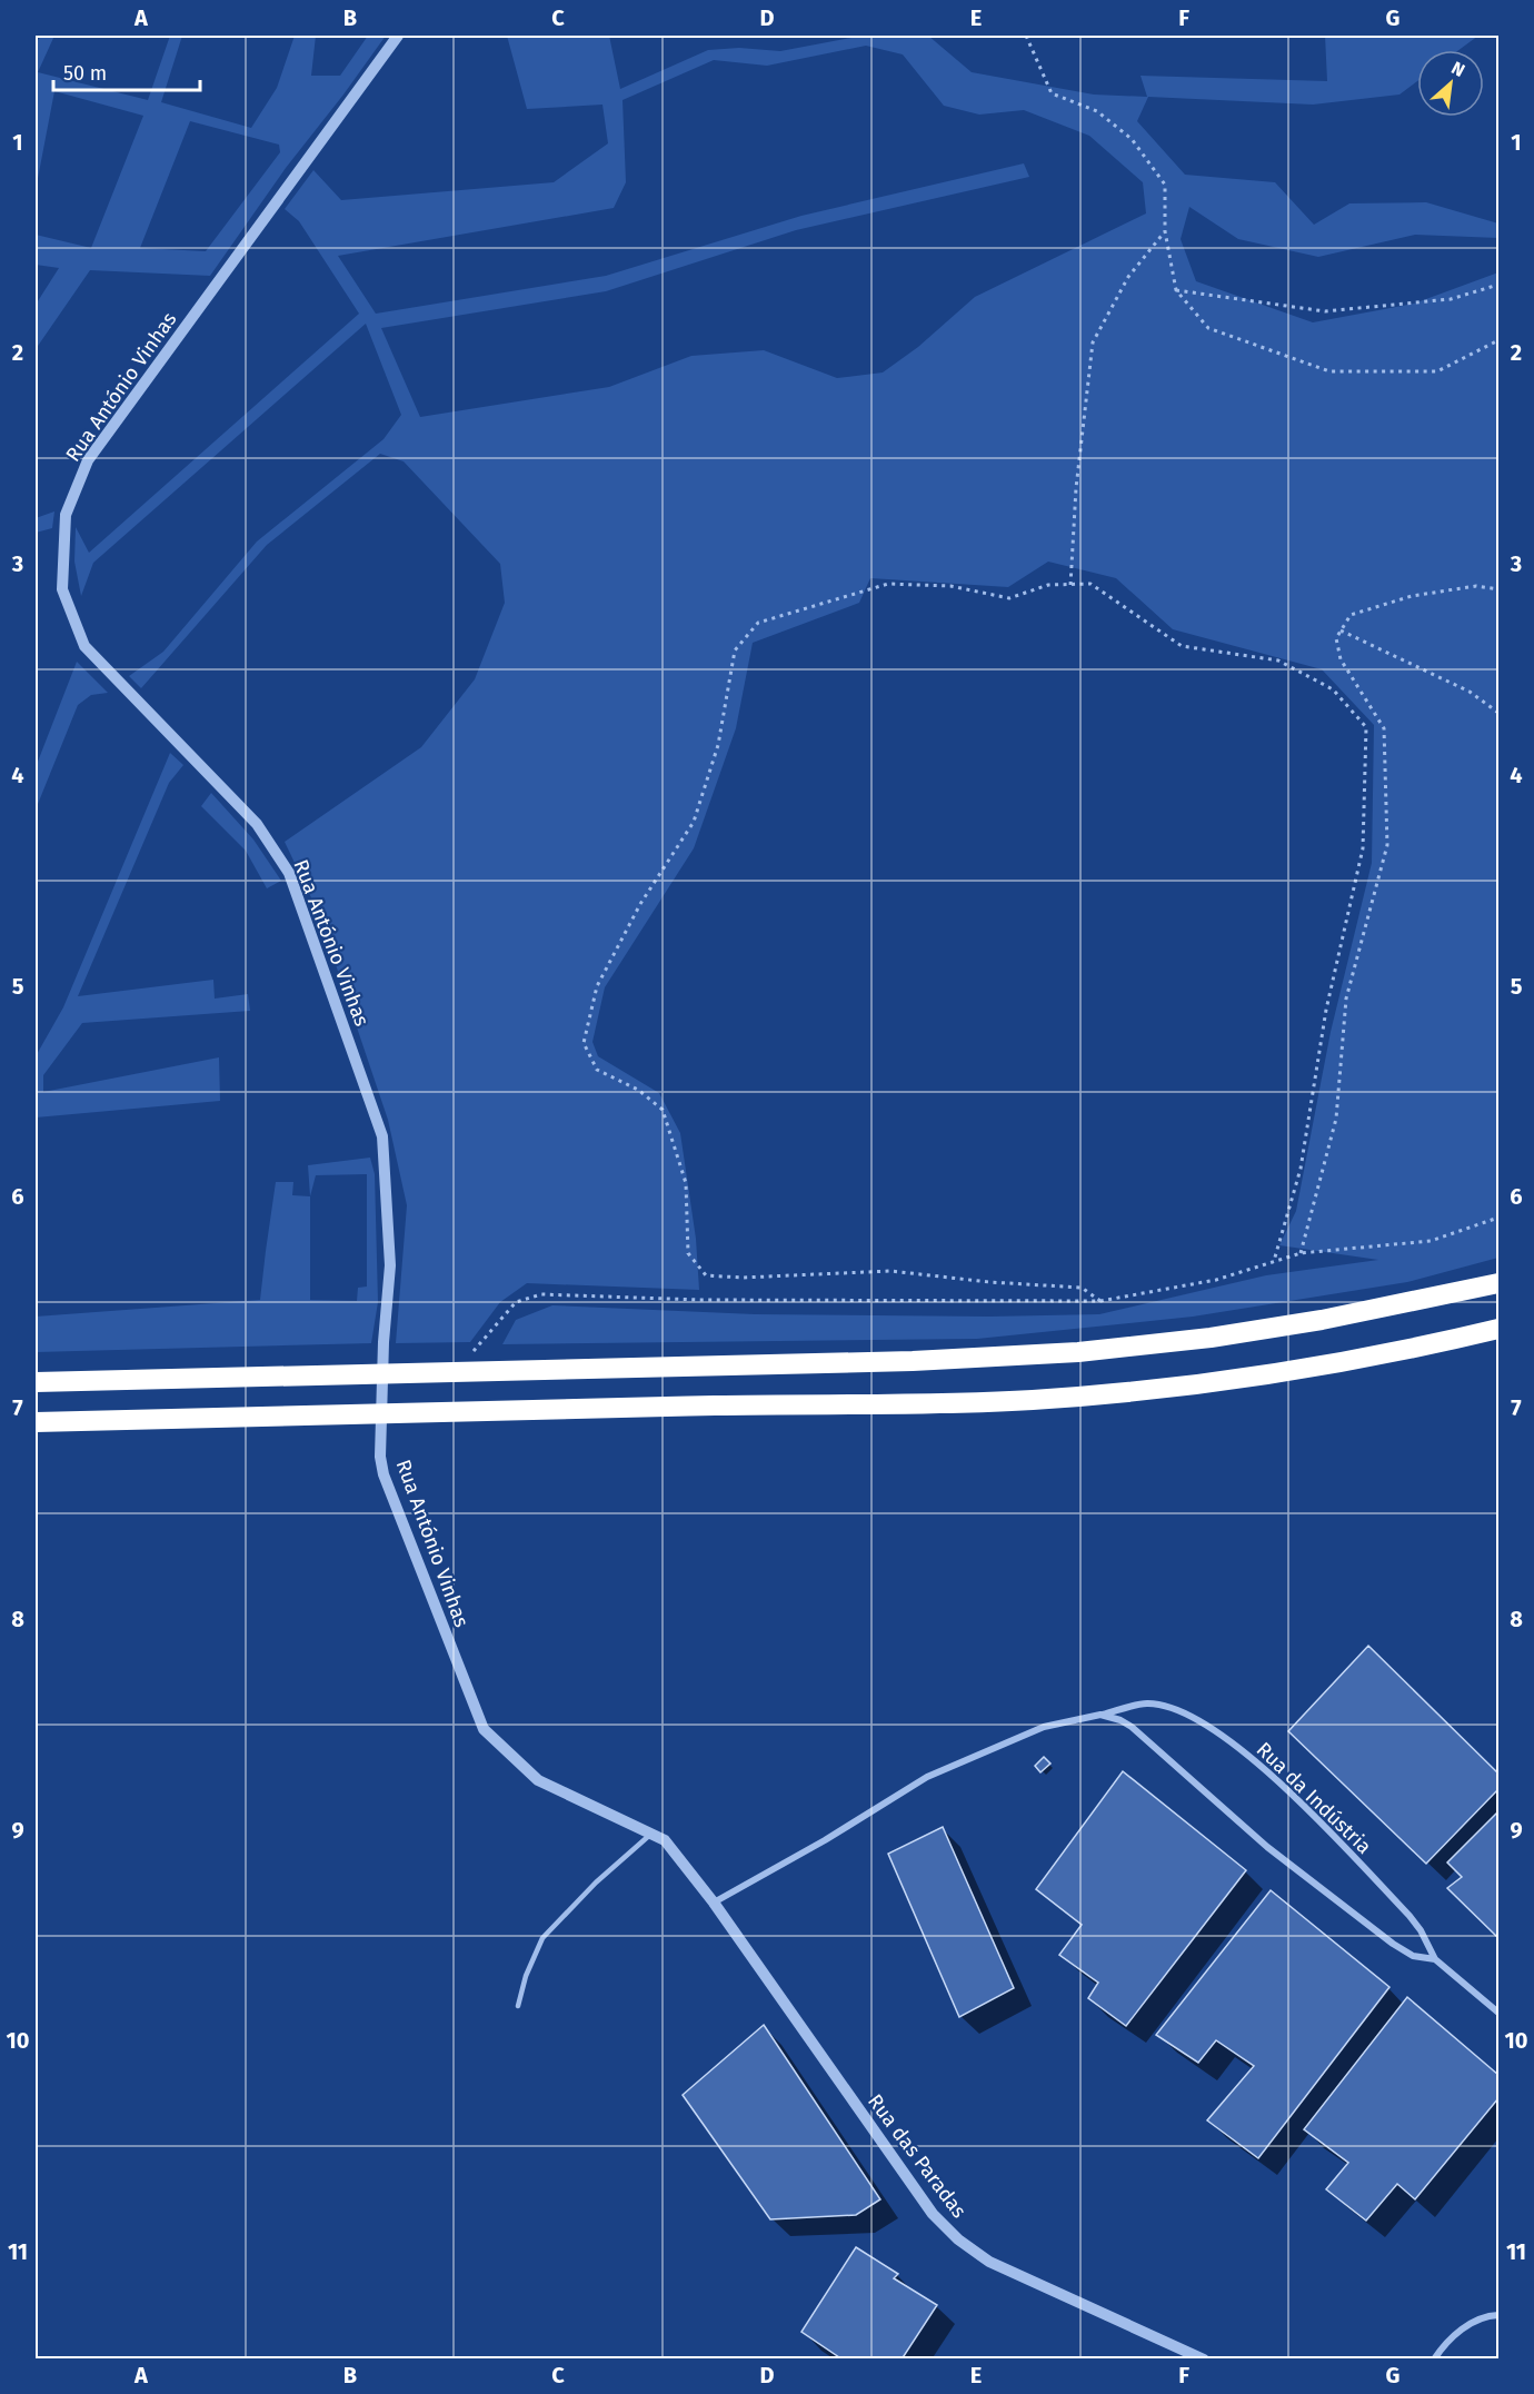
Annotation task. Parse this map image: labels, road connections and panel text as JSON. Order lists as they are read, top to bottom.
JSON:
{
  "streets": {
    "street": ["Rua António Vinhas", "Rua da Indústria", "Rua das Paradas"]
  },
  "crossings": [
    ["Rua António Vinhas", "Rua da Indústria"],
    ["Rua António Vinhas", "Rua das Paradas"],
    ["Rua da Indústria", "Rua das Paradas"]
  ],
  "scale_bar": "50 m",
  "north": "top right",
  "grid": {
    "columns": [
      "A",
      "B",
      "C",
      "D",
      "E",
      "F",
      "G"
    ],
    "rows": [
      "1",
      "2",
      "3",
      "4",
      "5",
      "6",
      "7",
      "8",
      "9",
      "10",
      "11"
    ]
  }
}
